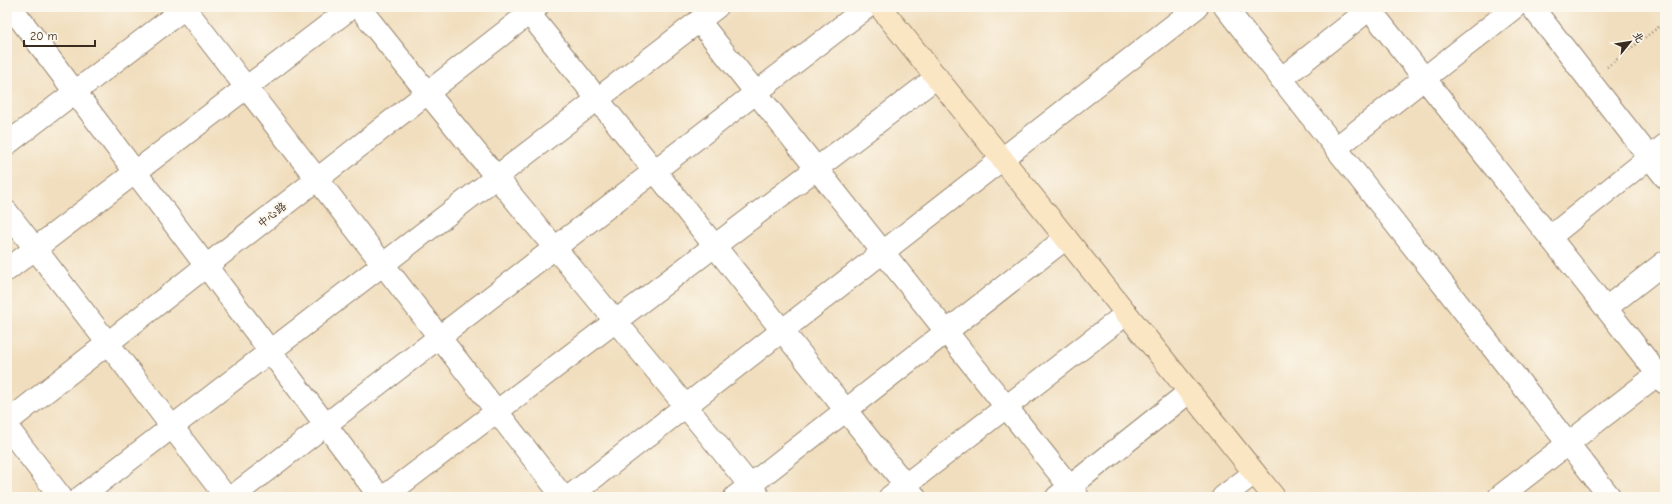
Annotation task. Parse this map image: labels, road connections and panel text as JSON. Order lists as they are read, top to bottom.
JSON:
{
  "streets": {
    "street": ["中心路"]
  },
  "scale_bar": "20 m",
  "north": "top right"
}
